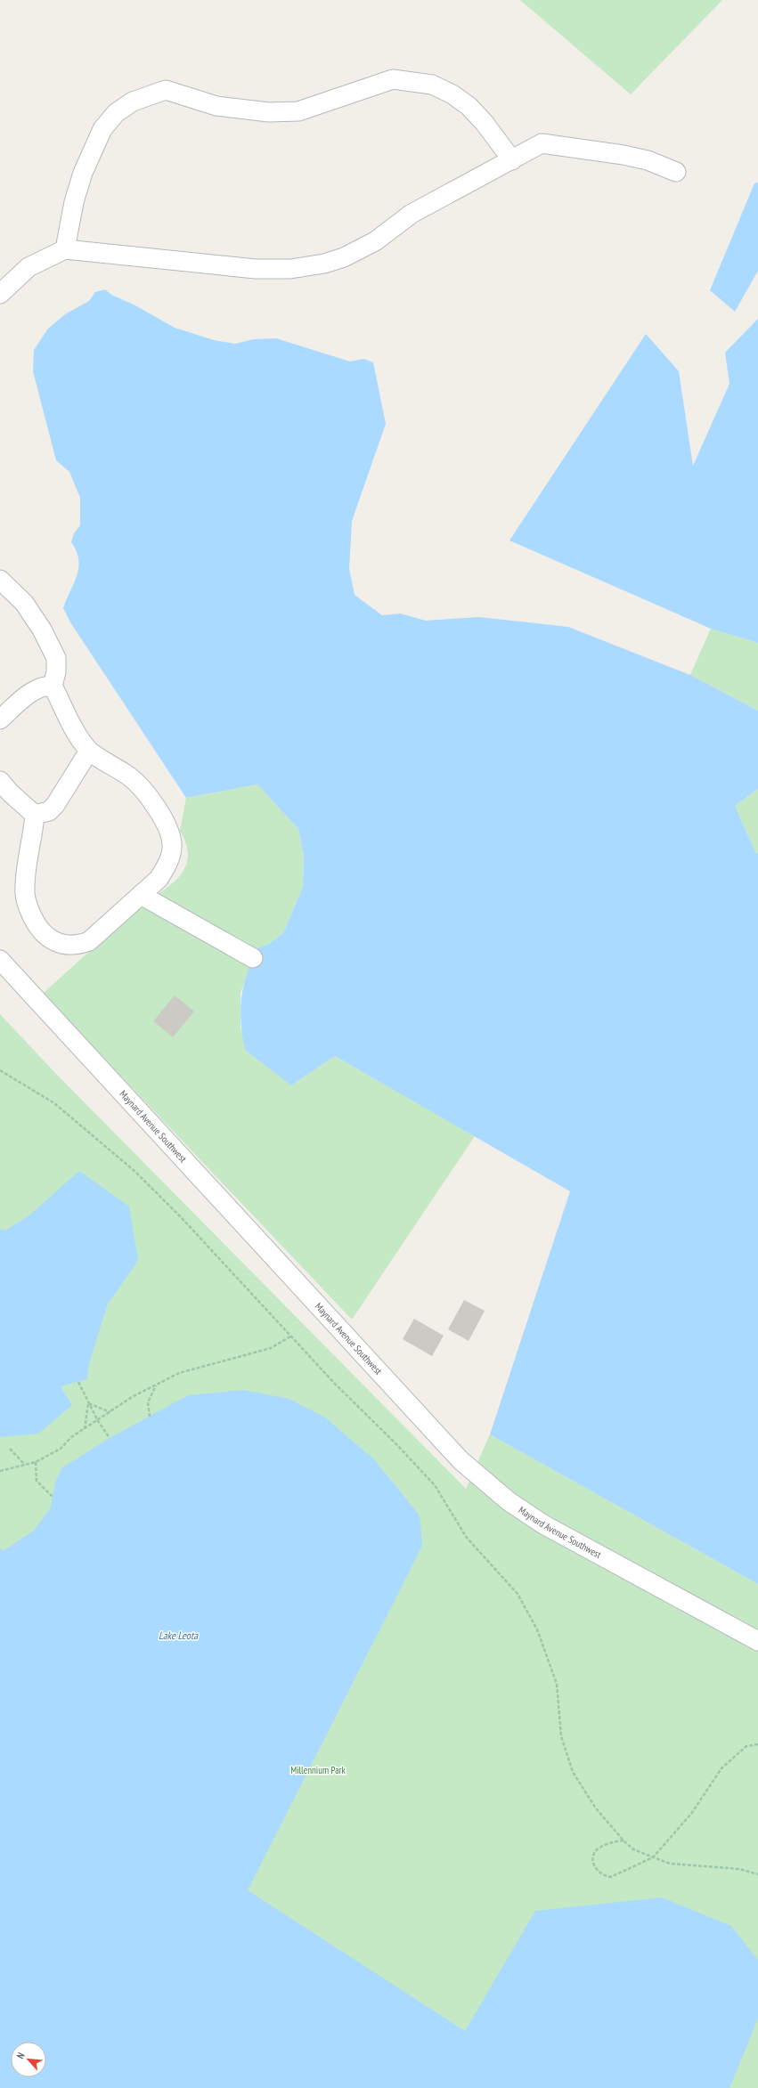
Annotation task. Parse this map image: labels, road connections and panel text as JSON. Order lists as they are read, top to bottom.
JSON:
{
  "streets": {
    "street": ["Maynard Avenue Southwest"]
  },
  "water": ["Lake Leota"],
  "parks": ["Millennium Park"],
  "north": "top left"
}
